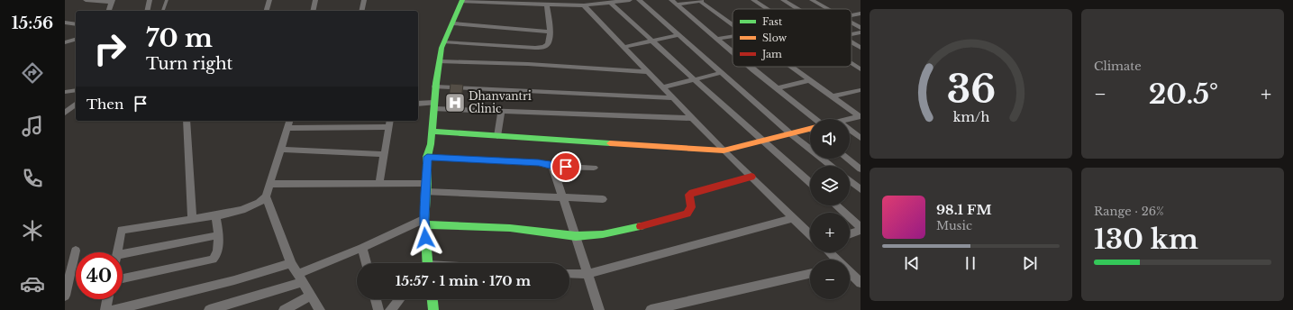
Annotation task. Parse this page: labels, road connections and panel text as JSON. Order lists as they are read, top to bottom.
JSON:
{
  "places": {
    "hospital": ["Dhanvantri Clinic"]
  },
  "legend": ["Fast", "Slow", "Jam"],
  "page": {
    "tabs": "15:56",
    "tile": [
      "Climate",
      ["Range · 26%", "130 km"]
    ],
    "turn": ["70 m", "Turn right"],
    "heat": ["−", "20.5°", "+"],
    "then": "Then",
    "map_buttons": ["+", "−"],
    "song": ["98.1 FM", "Music"],
    "limit": "40",
    "trip": "15:57 · 1 min · 170 m",
    "gauge": ["36", "km/h"]
  }
}
